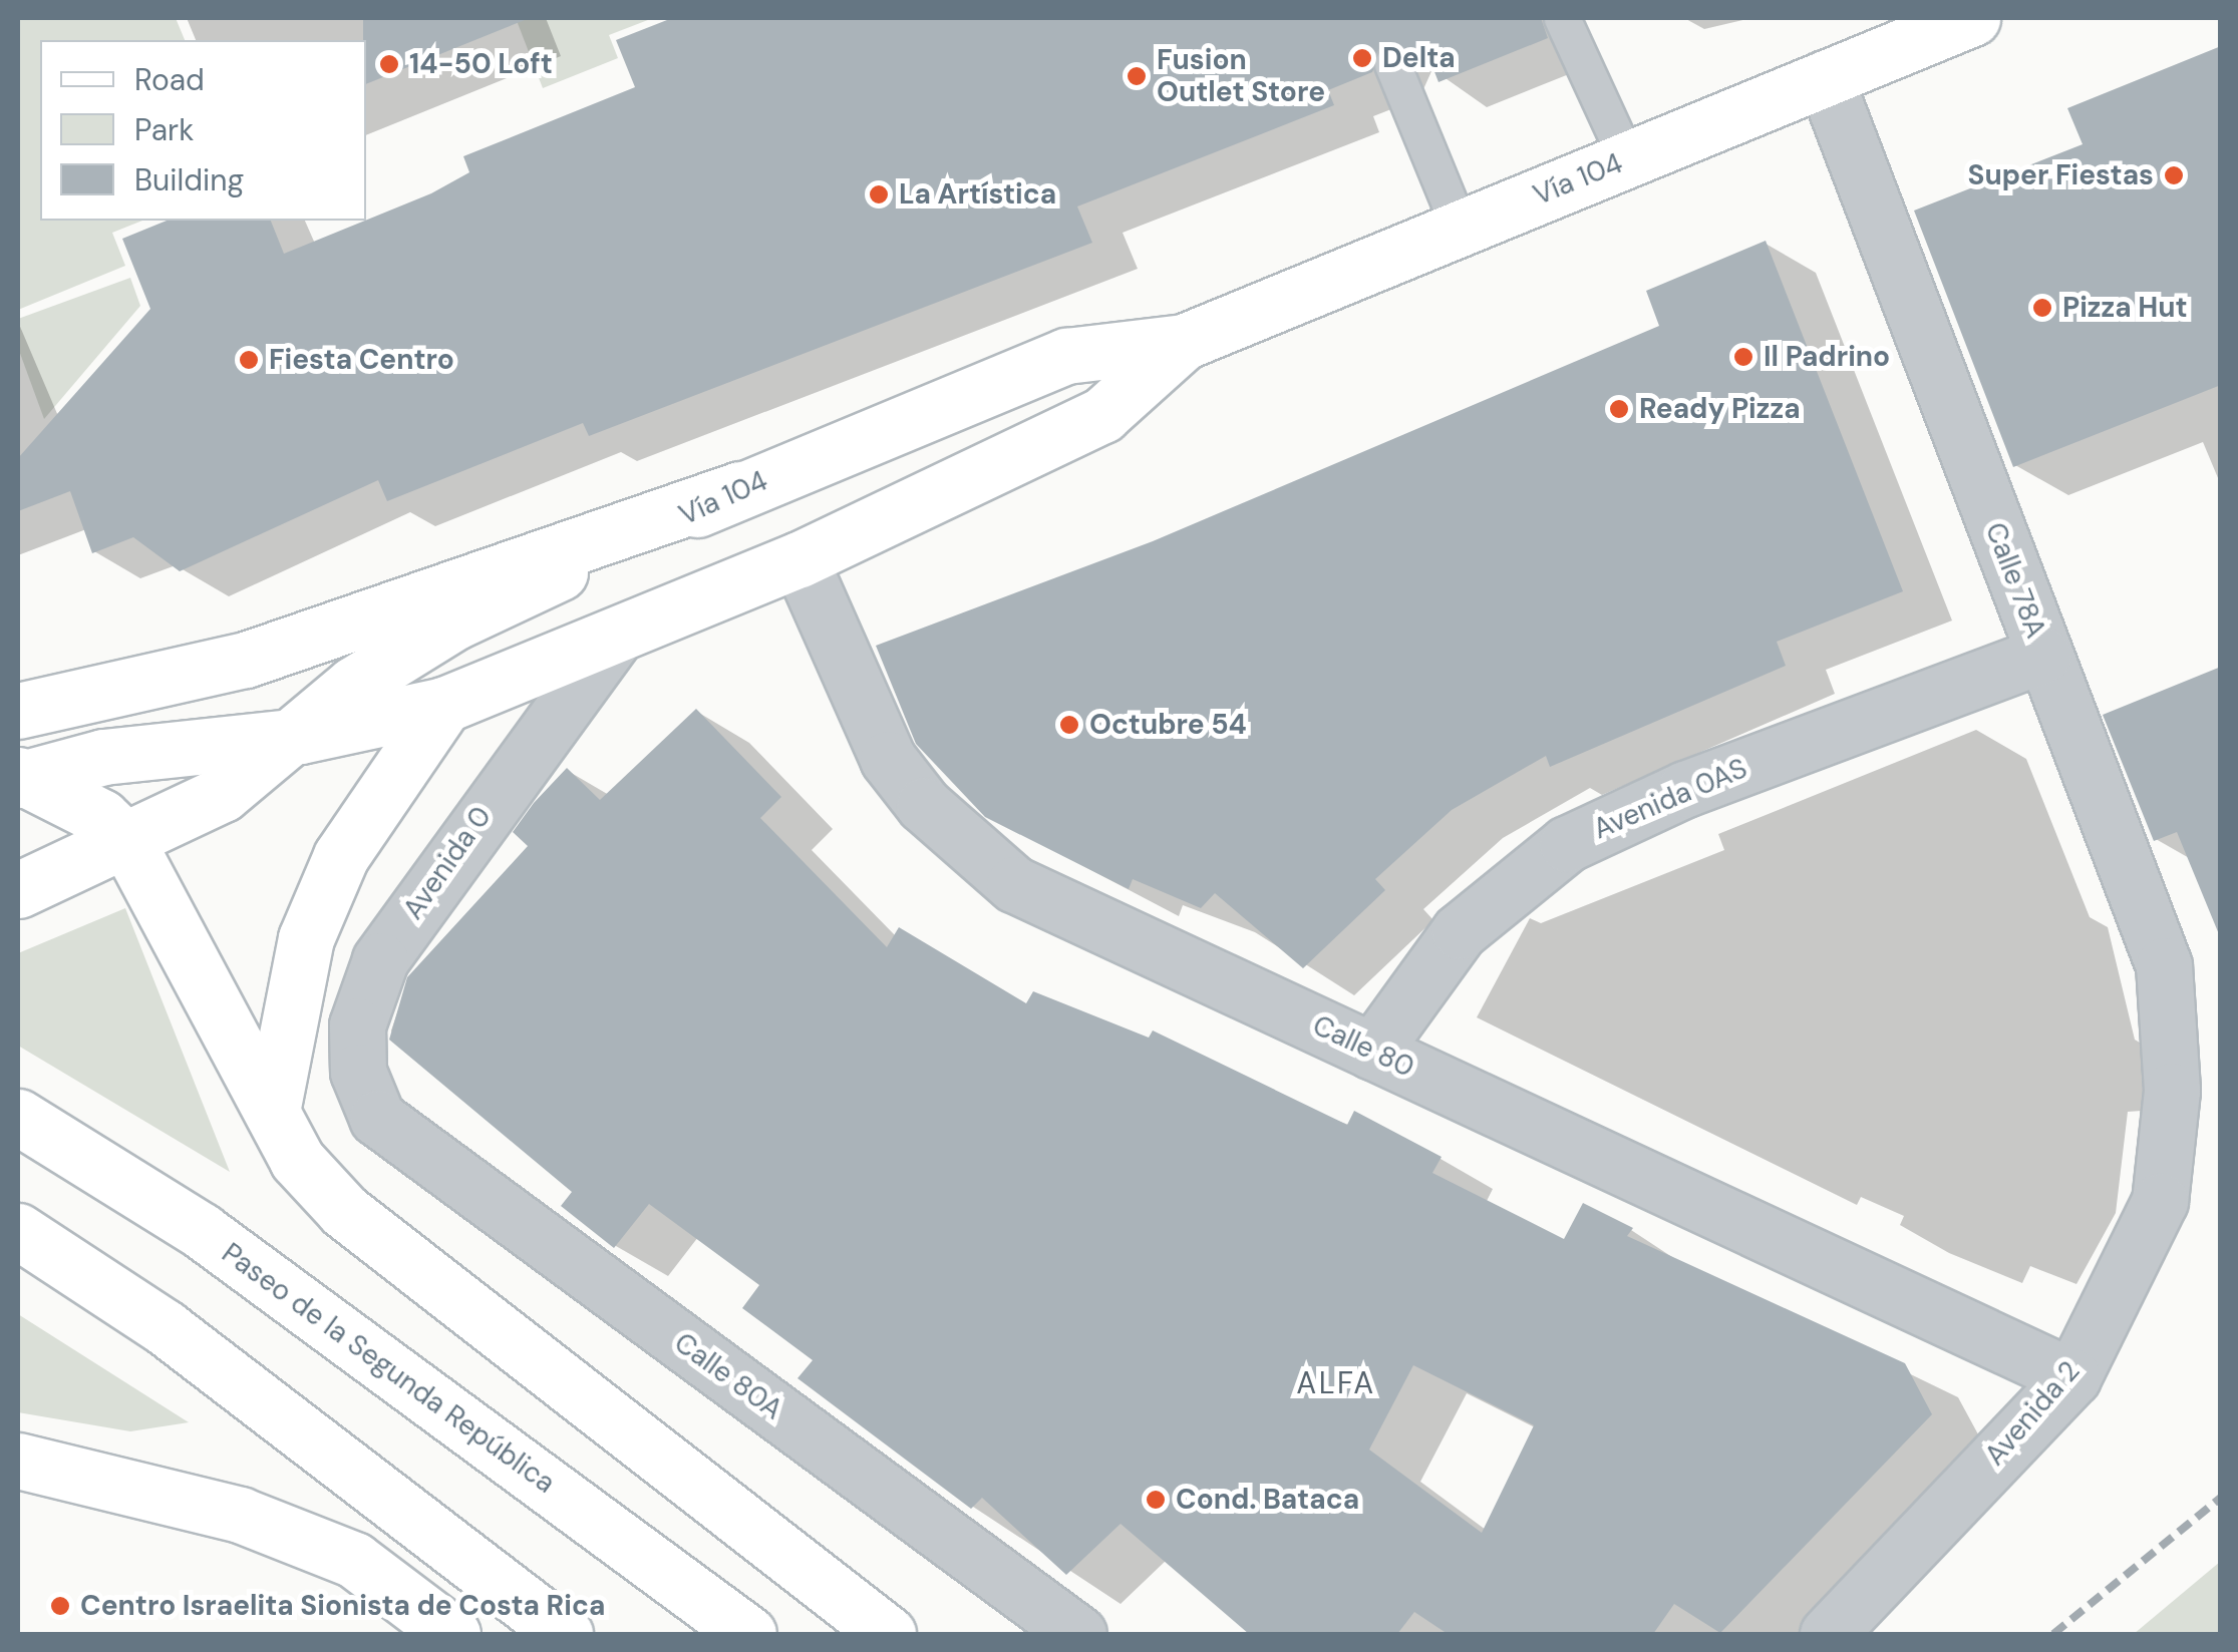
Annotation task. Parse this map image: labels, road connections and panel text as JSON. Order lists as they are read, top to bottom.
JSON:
{
  "streets": {
    "main road": ["Vía 104", "Paseo de la Segunda República"],
    "street": [
      "Calle 78A",
      "Avenida 0AS",
      "Avenida 0",
      "Calle 80",
      "Calle 80A",
      "Avenida 2"
    ]
  },
  "crossings": [
    ["Vía 104", "Calle 78A"],
    ["Vía 104", "Avenida 0"],
    ["Vía 104", "Calle 80"],
    ["Calle 78A", "Avenida 0AS"],
    ["Calle 78A", "Avenida 2"],
    ["Avenida 0AS", "Calle 80"],
    ["Avenida 0", "Calle 80A"],
    ["Calle 80", "Avenida 2"]
  ],
  "districts": ["ALFA"],
  "places": [
    "Delta",
    "14-50 Loft",
    "Fusion Outlet Store",
    "Super Fiestas",
    "La Artística",
    "Pizza Hut",
    "Il Padrino",
    "Fiesta Centro",
    "Ready Pizza",
    "Octubre 54",
    "Cond. Bataca",
    "Centro Israelita Sionista de Costa Rica"
  ],
  "legend": ["Road", "Park", "Building"]
}
